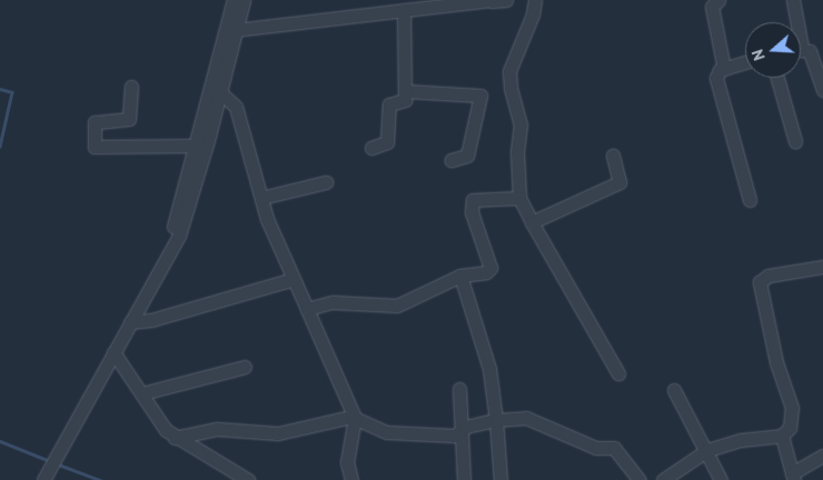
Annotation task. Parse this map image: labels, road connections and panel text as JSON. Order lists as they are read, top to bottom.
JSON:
{
  "north": "left"
}
